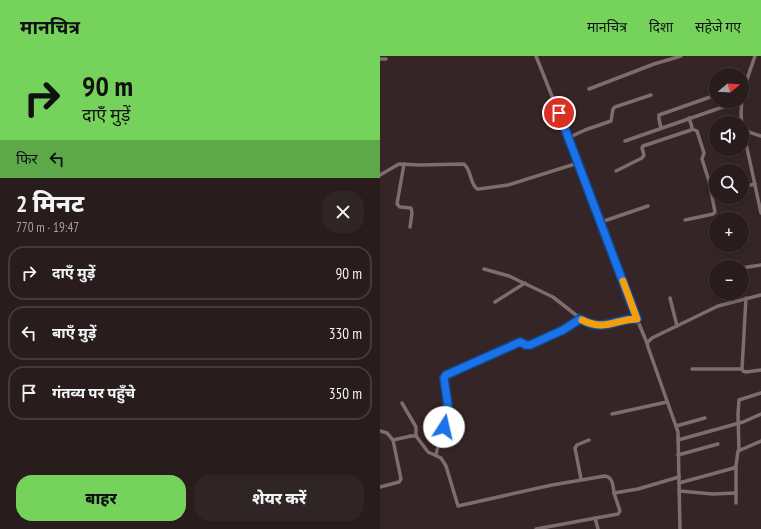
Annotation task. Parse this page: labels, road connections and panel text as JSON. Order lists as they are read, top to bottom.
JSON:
{
  "north": "right",
  "page": {
    "header": "मानचित्र",
    "nav": ["मानचित्र", "दिशा", "सहेजे गए"],
    "turn": ["90 m", "दाएँ मुड़ें"],
    "map_buttons": ["+", "−"],
    "then": "फिर",
    "heading": ["2 मिनट", "770 m · 19:47"],
    "list": [
      {
        "name": "दाएँ मुड़ें",
        "value": "90 m"
      },
      {
        "name": "बाएँ मुड़ें",
        "value": "330 m"
      },
      {
        "name": "गंतव्य पर पहुँचे",
        "value": "350 m"
      }
    ],
    "buttons": ["बाहर", "शेयर करें"]
  }
}
